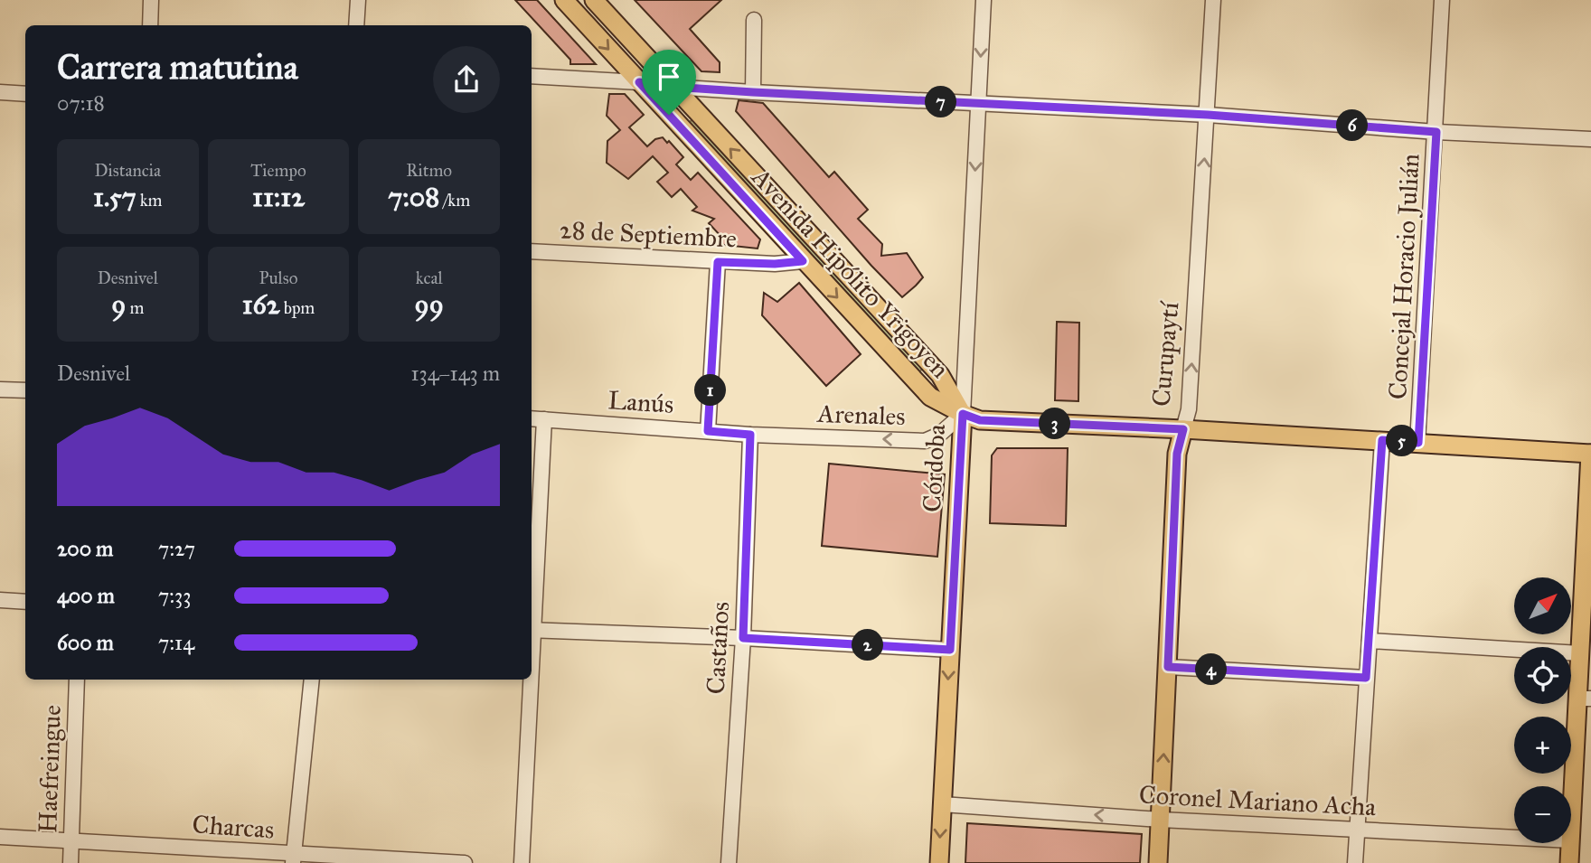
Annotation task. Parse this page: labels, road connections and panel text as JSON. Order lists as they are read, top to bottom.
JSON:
{
  "streets": {
    "main road": ["Avenida Hipólito Yrigoyen", "Curupaytí", "Córdoba"],
    "street": [
      "28 de Septiembre",
      "Concejal Horacio Julián",
      "Lanús",
      "Arenales",
      "Castaños",
      "Haefreingue",
      "Coronel Mariano Acha",
      "Charcas"
    ]
  },
  "crossings": [
    ["28 de Septiembre", "Avenida Hipólito Yrigoyen"],
    ["Avenida Hipólito Yrigoyen", "Arenales"],
    ["Avenida Hipólito Yrigoyen", "Córdoba"],
    ["Curupaytí", "Coronel Mariano Acha"],
    ["Lanús", "Arenales"],
    ["Lanús", "Castaños"],
    ["Arenales", "Córdoba"],
    ["Arenales", "Castaños"],
    ["Córdoba", "Coronel Mariano Acha"],
    ["Haefreingue", "Charcas"]
  ],
  "one_way": [
    "Curupaytí",
    "Arenales",
    "Córdoba",
    "Coronel Mariano Acha"
  ],
  "north": "top right",
  "page": {
    "heading": ["Carrera matutina", "07:18"],
    "pins": [
      "7",
      "6",
      "1",
      "3",
      "5",
      "2",
      "4"
    ],
    "stats": [
      ["Distancia", "1.57 km"],
      ["Tiempo", "11:12"],
      ["Ritmo", "7:08 /km"],
      ["Desnivel", "9 m"],
      ["Pulso", "162 bpm"],
      ["kcal", "99"]
    ],
    "chart": ["Desnivel", "134–143 m"],
    "list": [
      {
        "name": "200 m",
        "note": "7:27"
      },
      {
        "name": "400 m",
        "note": "7:33"
      },
      {
        "name": "600 m",
        "note": "7:14"
      }
    ],
    "map_buttons": ["+", "−"]
  }
}
